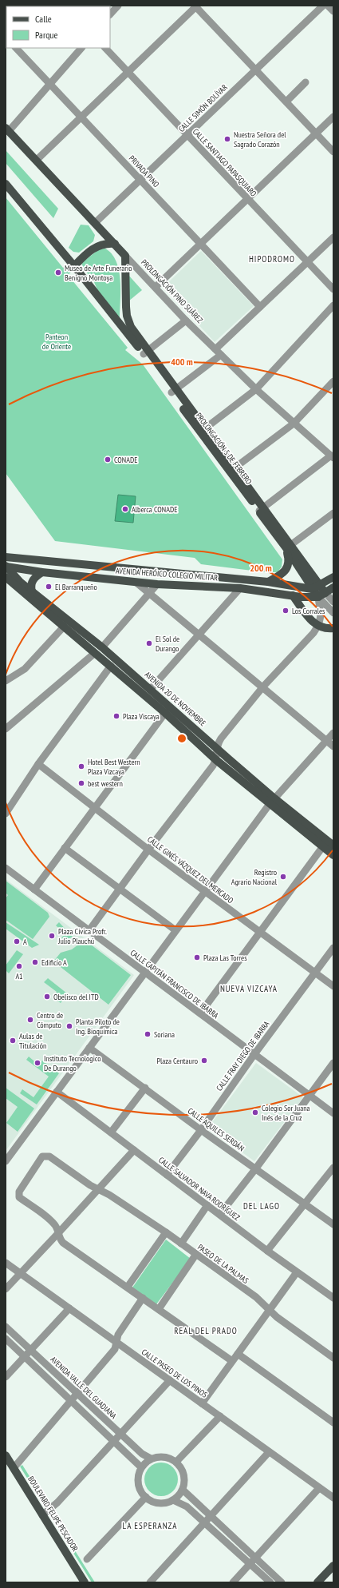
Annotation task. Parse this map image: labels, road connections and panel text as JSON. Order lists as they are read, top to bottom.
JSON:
{
  "streets": {
    "main road": [
      "PROLONGACIÓN PINO SUÁREZ",
      "PROLONGACIÓN 5 DE FEBRERO",
      "AVENIDA HERÓICO COLEGIO MILITAR",
      "AVENIDA 20 DE NOVIEMBRE",
      "BOULEVARD FELIPE PESCADOR"
    ],
    "street": [
      "CALLE SIMÓN BOLÍVAR",
      "CALLE SANTIAGO PAPASQUIARO",
      "PRIVADA PINO",
      "CALLE GINÉS VÁZQUEZ DEL MERCADO",
      "CALLE CAPITÁN FRANCISCO DE IBARRA",
      "CALLE FRAY DIEGO DE IBARRA",
      "CALLE AQUILES SERDÁN",
      "CALLE SALVADOR NAVA RODRÍGUEZ",
      "PASEO DE LA PALMAS",
      "CALLE PASEO DE LOS PINOS",
      "AVENIDA VALLE DEL GUADIANA"
    ]
  },
  "crossings": [
    ["CALLE SIMÓN BOLÍVAR", "CALLE SANTIAGO PAPASQUIARO"],
    ["CALLE SIMÓN BOLÍVAR", "PRIVADA PINO"],
    ["CALLE SIMÓN BOLÍVAR", "PROLONGACIÓN PINO SUÁREZ"],
    ["PROLONGACIÓN PINO SUÁREZ", "PROLONGACIÓN 5 DE FEBRERO"],
    ["PROLONGACIÓN 5 DE FEBRERO", "AVENIDA HERÓICO COLEGIO MILITAR"],
    ["AVENIDA HERÓICO COLEGIO MILITAR", "AVENIDA 20 DE NOVIEMBRE"],
    ["CALLE GINÉS VÁZQUEZ DEL MERCADO", "CALLE FRAY DIEGO DE IBARRA"],
    ["CALLE CAPITÁN FRANCISCO DE IBARRA", "CALLE FRAY DIEGO DE IBARRA"],
    ["CALLE FRAY DIEGO DE IBARRA", "CALLE AQUILES SERDÁN"],
    ["CALLE FRAY DIEGO DE IBARRA", "CALLE SALVADOR NAVA RODRÍGUEZ"]
  ],
  "districts": [
    "HIPODROMO",
    "NUEVA VIZCAYA",
    "DEL LAGO",
    "REAL DEL PRADO",
    "LA ESPERANZA"
  ],
  "parks": ["Panteon de Oriente"],
  "places": [
    "Nuestra Señora del Sagrado Corazón",
    "Museo de Arte Funerario Benigno Montoya",
    "CONADE",
    "Alberca CONADE",
    "El Barranqueño",
    "Los Corrales",
    "El Sol de Durango",
    "Plaza Viscaya",
    "Hotel Best Western Plaza Vizcaya",
    "best western",
    "Registro Agrario Nacional",
    "Plaza Cívica Profr. Julio Plauchú",
    "A",
    "Plaza Las Torres",
    "Edificio A",
    "A1",
    "Obelisco del ITD",
    "Centro de Cómputo",
    "Planta Piloto de Ing. Bioquímica",
    "Soriana",
    "Aulas de Titulación",
    "Plaza Centauro",
    "Instituto Tecnologico De Durango",
    "Colegio Sor Juana Inés de la Cruz"
  ],
  "legend": ["Calle", "Parque"],
  "rings": ["400 m", "200 m"]
}
